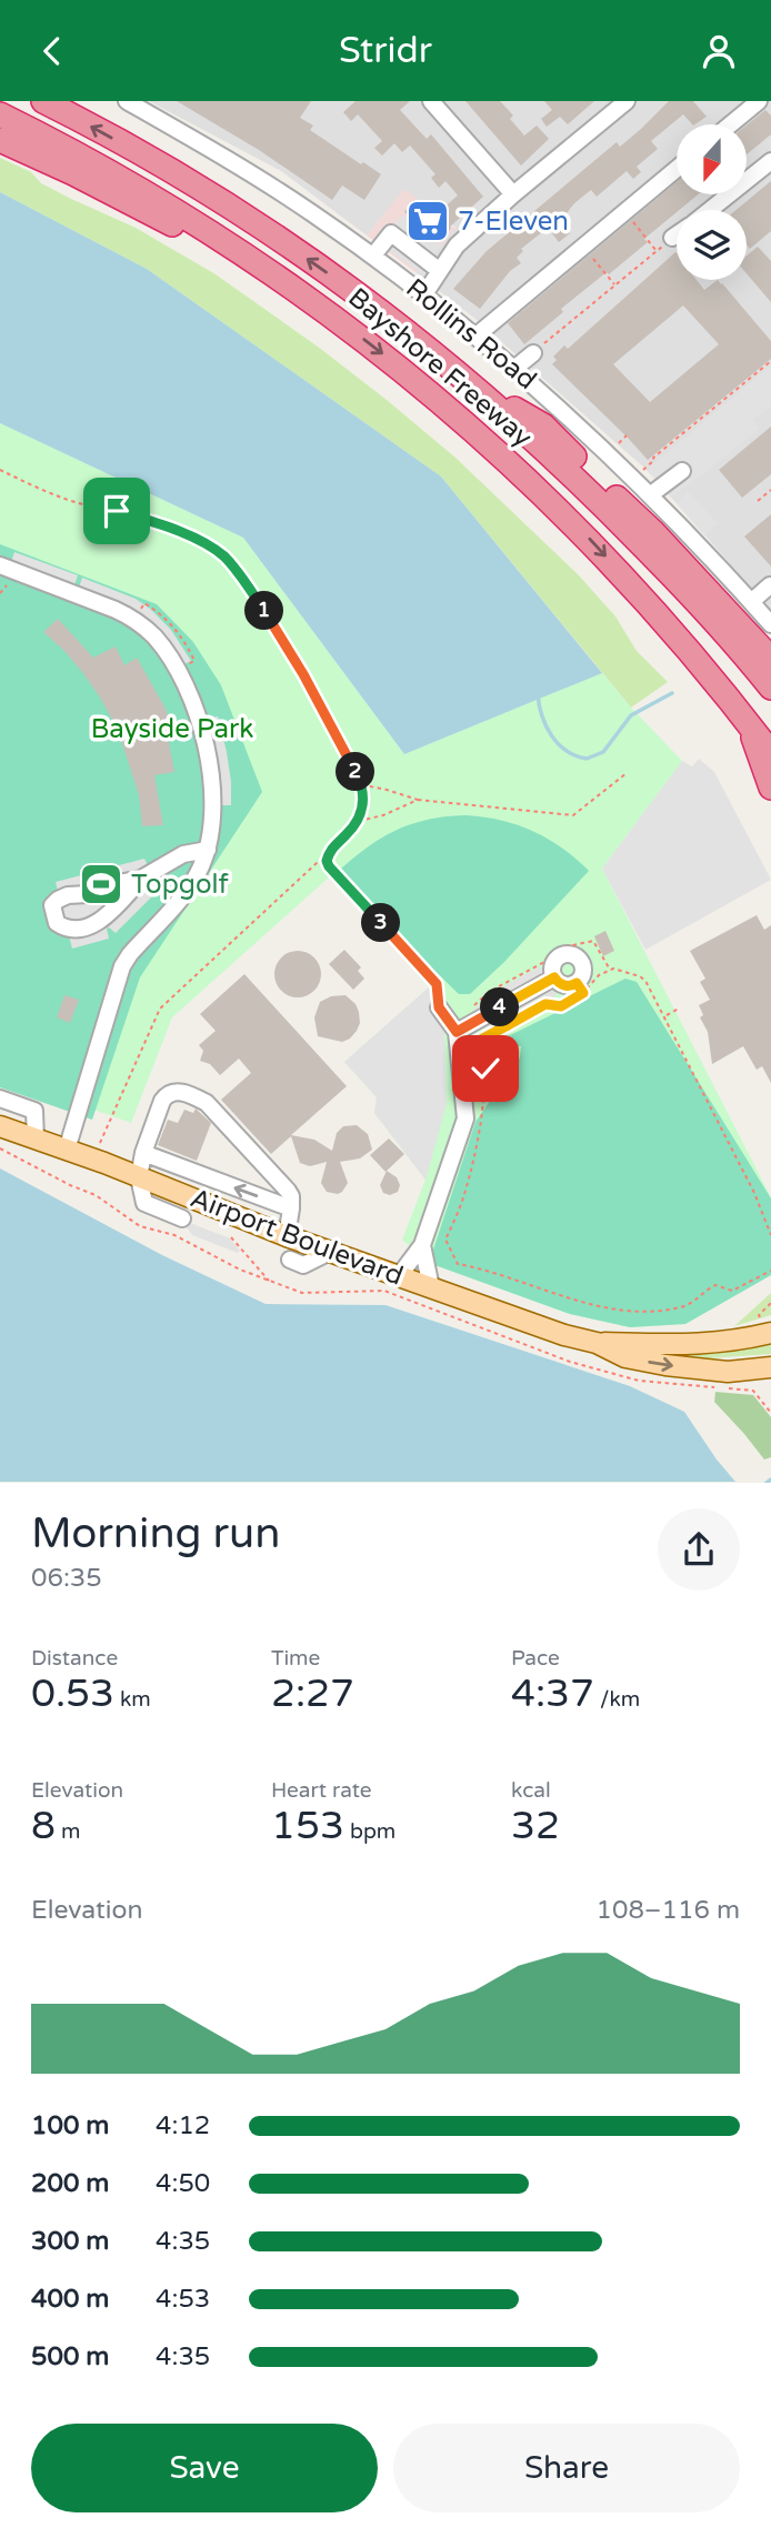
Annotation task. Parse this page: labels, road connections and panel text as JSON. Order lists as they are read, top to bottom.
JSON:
{
  "streets": {
    "highway": ["Bayshore Freeway"],
    "main road": ["Airport Boulevard"],
    "street": ["Rollins Road"]
  },
  "parks": ["Bayside Park"],
  "places": {
    "supermarket": ["7-Eleven"],
    "sports": ["Topgolf"]
  },
  "north": "bottom",
  "page": {
    "header": "Stridr",
    "pins": [
      "1",
      "2",
      "3",
      "4"
    ],
    "heading": ["Morning run", "06:35"],
    "stats": [
      ["Distance", "0.53 km"],
      ["Time", "2:27"],
      ["Pace", "4:37 /km"],
      ["Elevation", "8 m"],
      ["Heart rate", "153 bpm"],
      ["kcal", "32"]
    ],
    "chart": ["Elevation", "108–116 m"],
    "list": [
      {
        "name": "100 m",
        "note": "4:12"
      },
      {
        "name": "200 m",
        "note": "4:50"
      },
      {
        "name": "300 m",
        "note": "4:35"
      },
      {
        "name": "400 m",
        "note": "4:53"
      },
      {
        "name": "500 m",
        "note": "4:35"
      }
    ],
    "buttons": ["Save", "Share"]
  }
}
